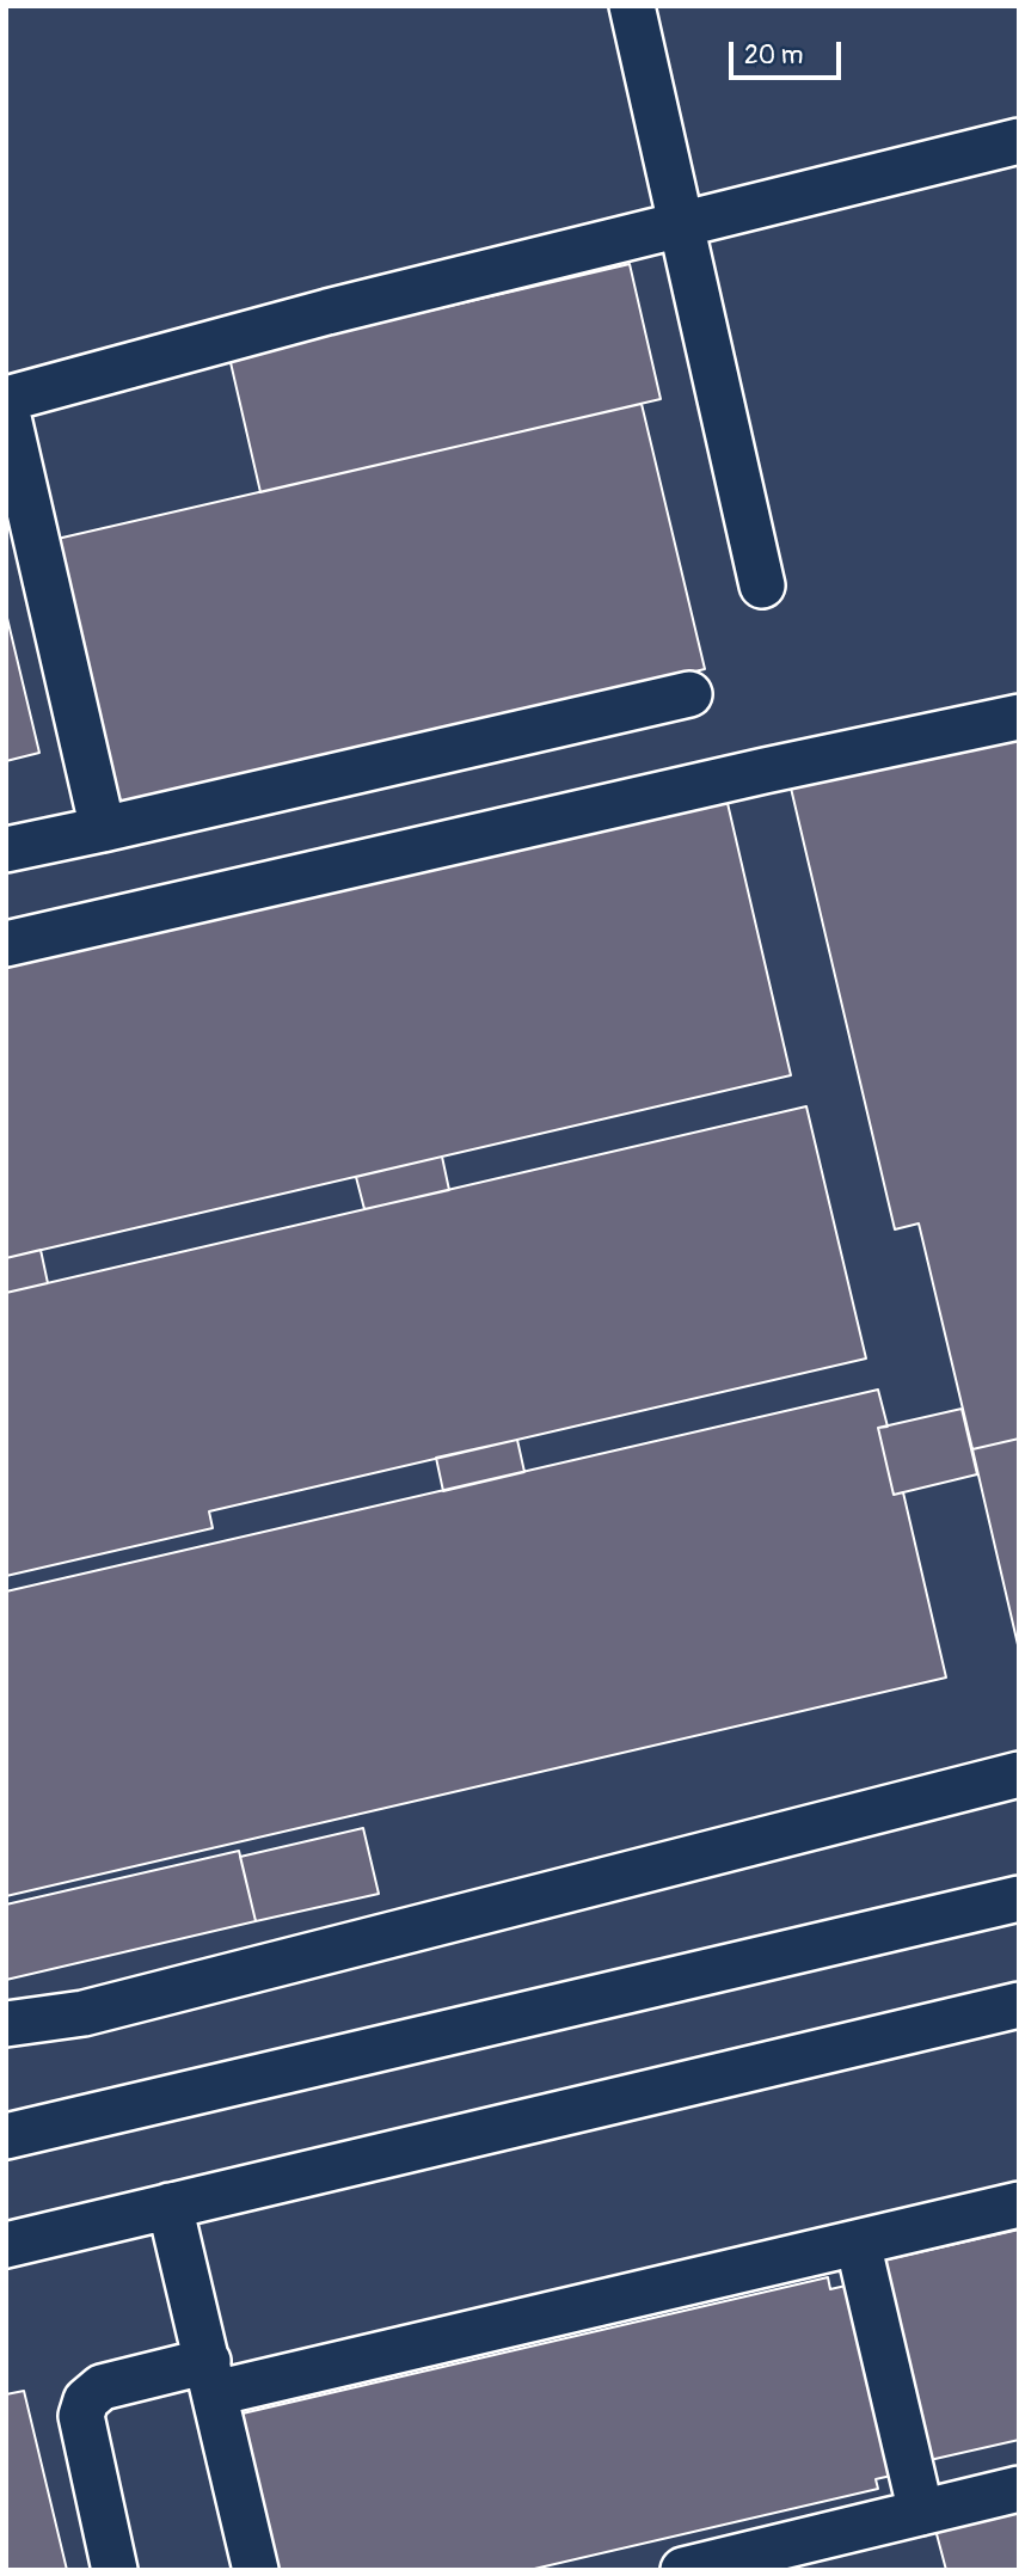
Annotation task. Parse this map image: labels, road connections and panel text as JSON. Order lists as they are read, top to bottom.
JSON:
{
  "scale_bar": "20 m"
}
